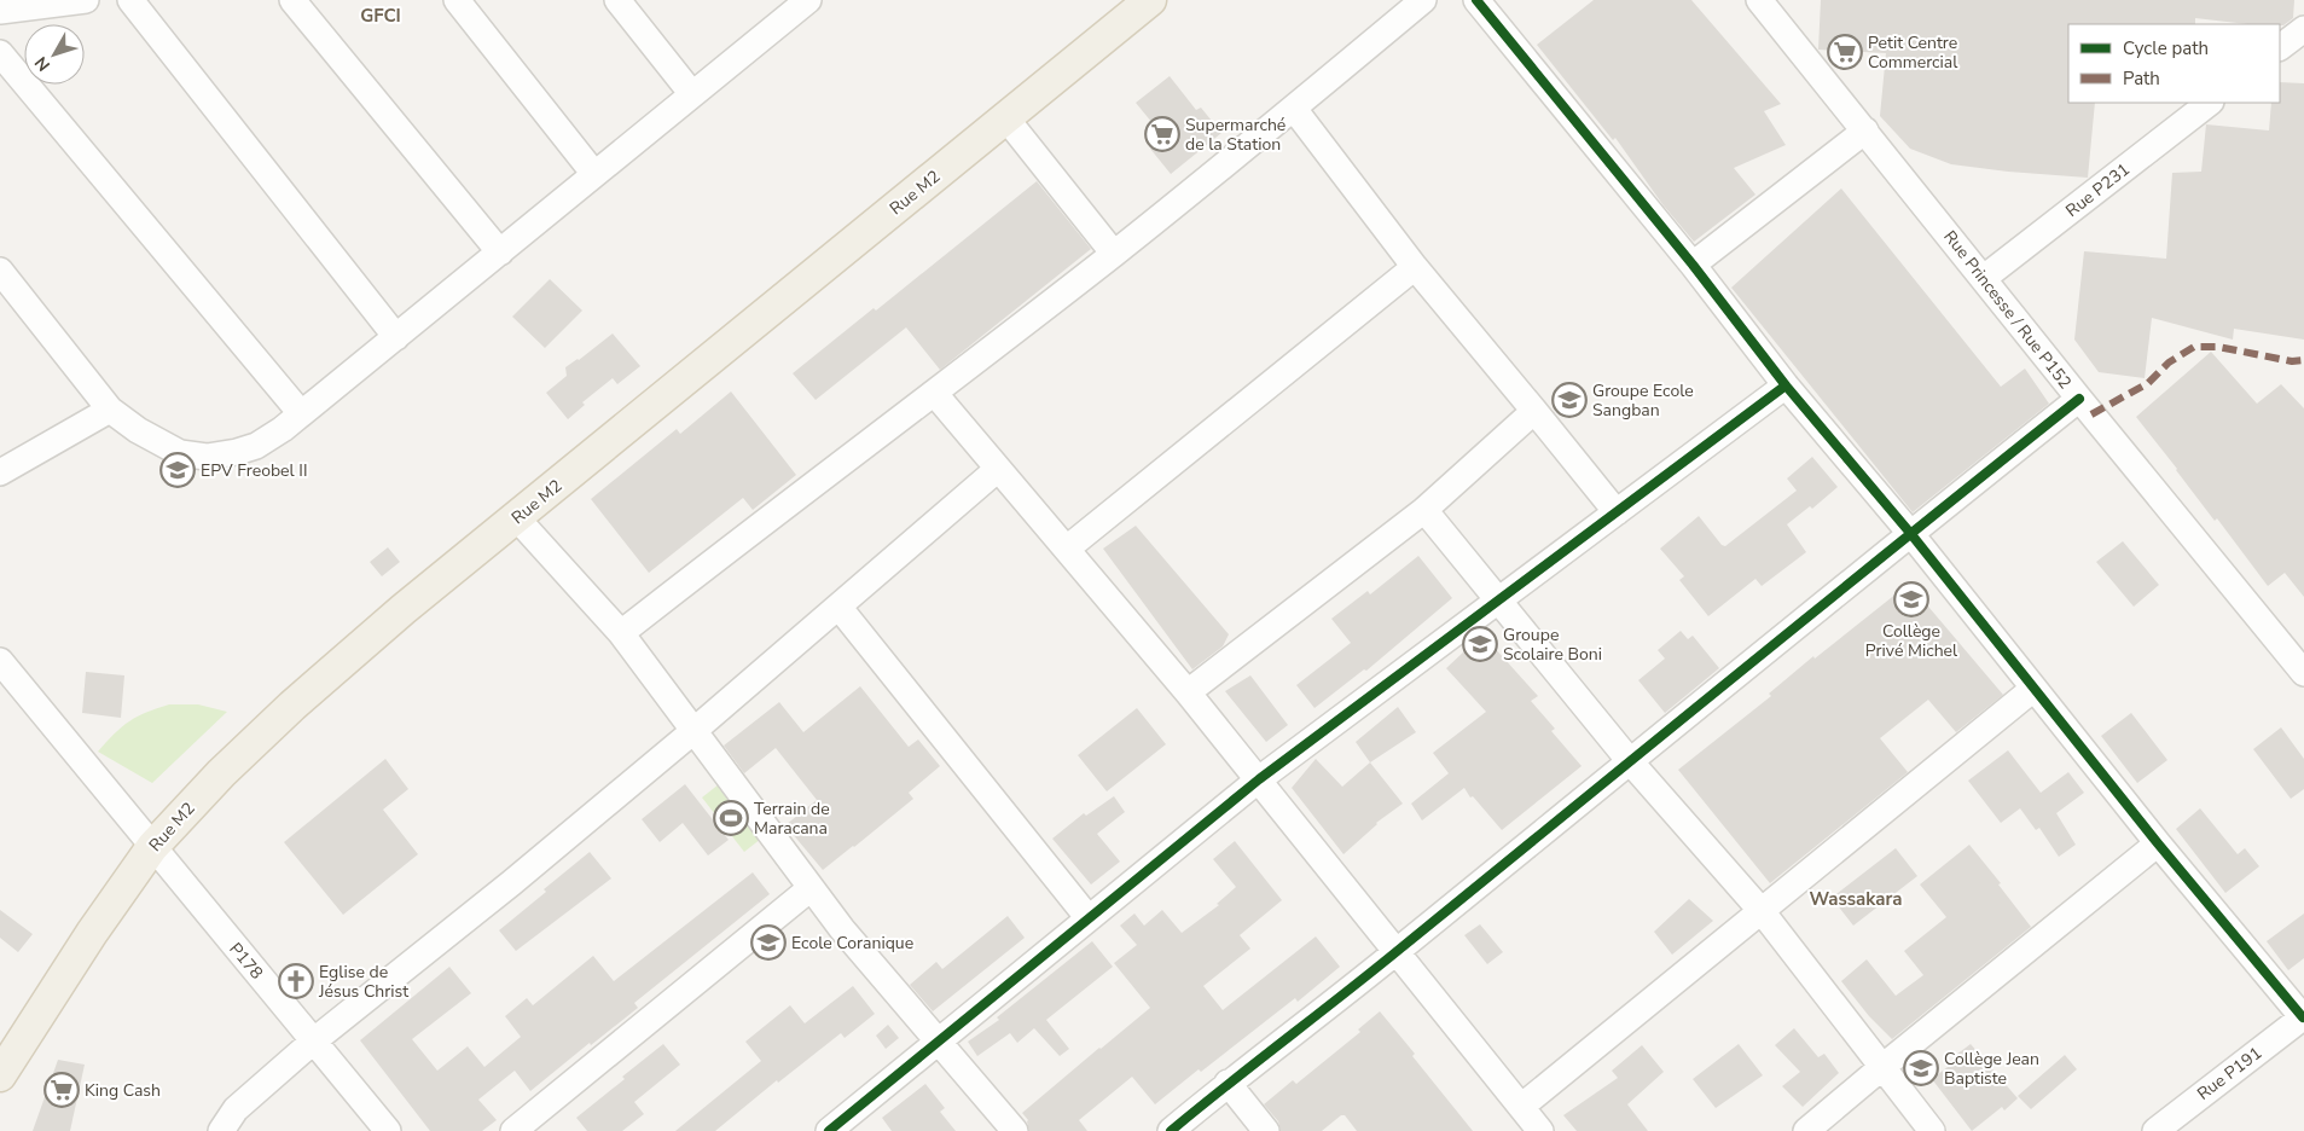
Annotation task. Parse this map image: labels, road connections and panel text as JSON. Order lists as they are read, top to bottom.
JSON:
{
  "streets": {
    "main road": ["Rue M2"],
    "street": [
      "Rue P231",
      "Rue Princesse / Rue P152",
      "P178",
      "Rue P191"
    ]
  },
  "crossings": [
    ["Rue P231", "Rue Princesse / Rue P152"],
    ["Rue M2", "P178"]
  ],
  "districts": ["GFCI", "Wassakara"],
  "places": {
    "supermarket": ["Petit Centre Commercial", "Supermarché de la Station", "King Cash"],
    "school or university": [
      "Groupe Ecole Sangban",
      "EPV Freobel II",
      "Collège Privé Michel",
      "Groupe Scolaire Boni",
      "Ecole Coranique",
      "Collège Jean Baptiste"
    ],
    "sports": ["Terrain de Maracana"],
    "church": ["Eglise de Jésus Christ"]
  },
  "legend": ["Cycle path", "Path"],
  "north": "bottom left"
}
